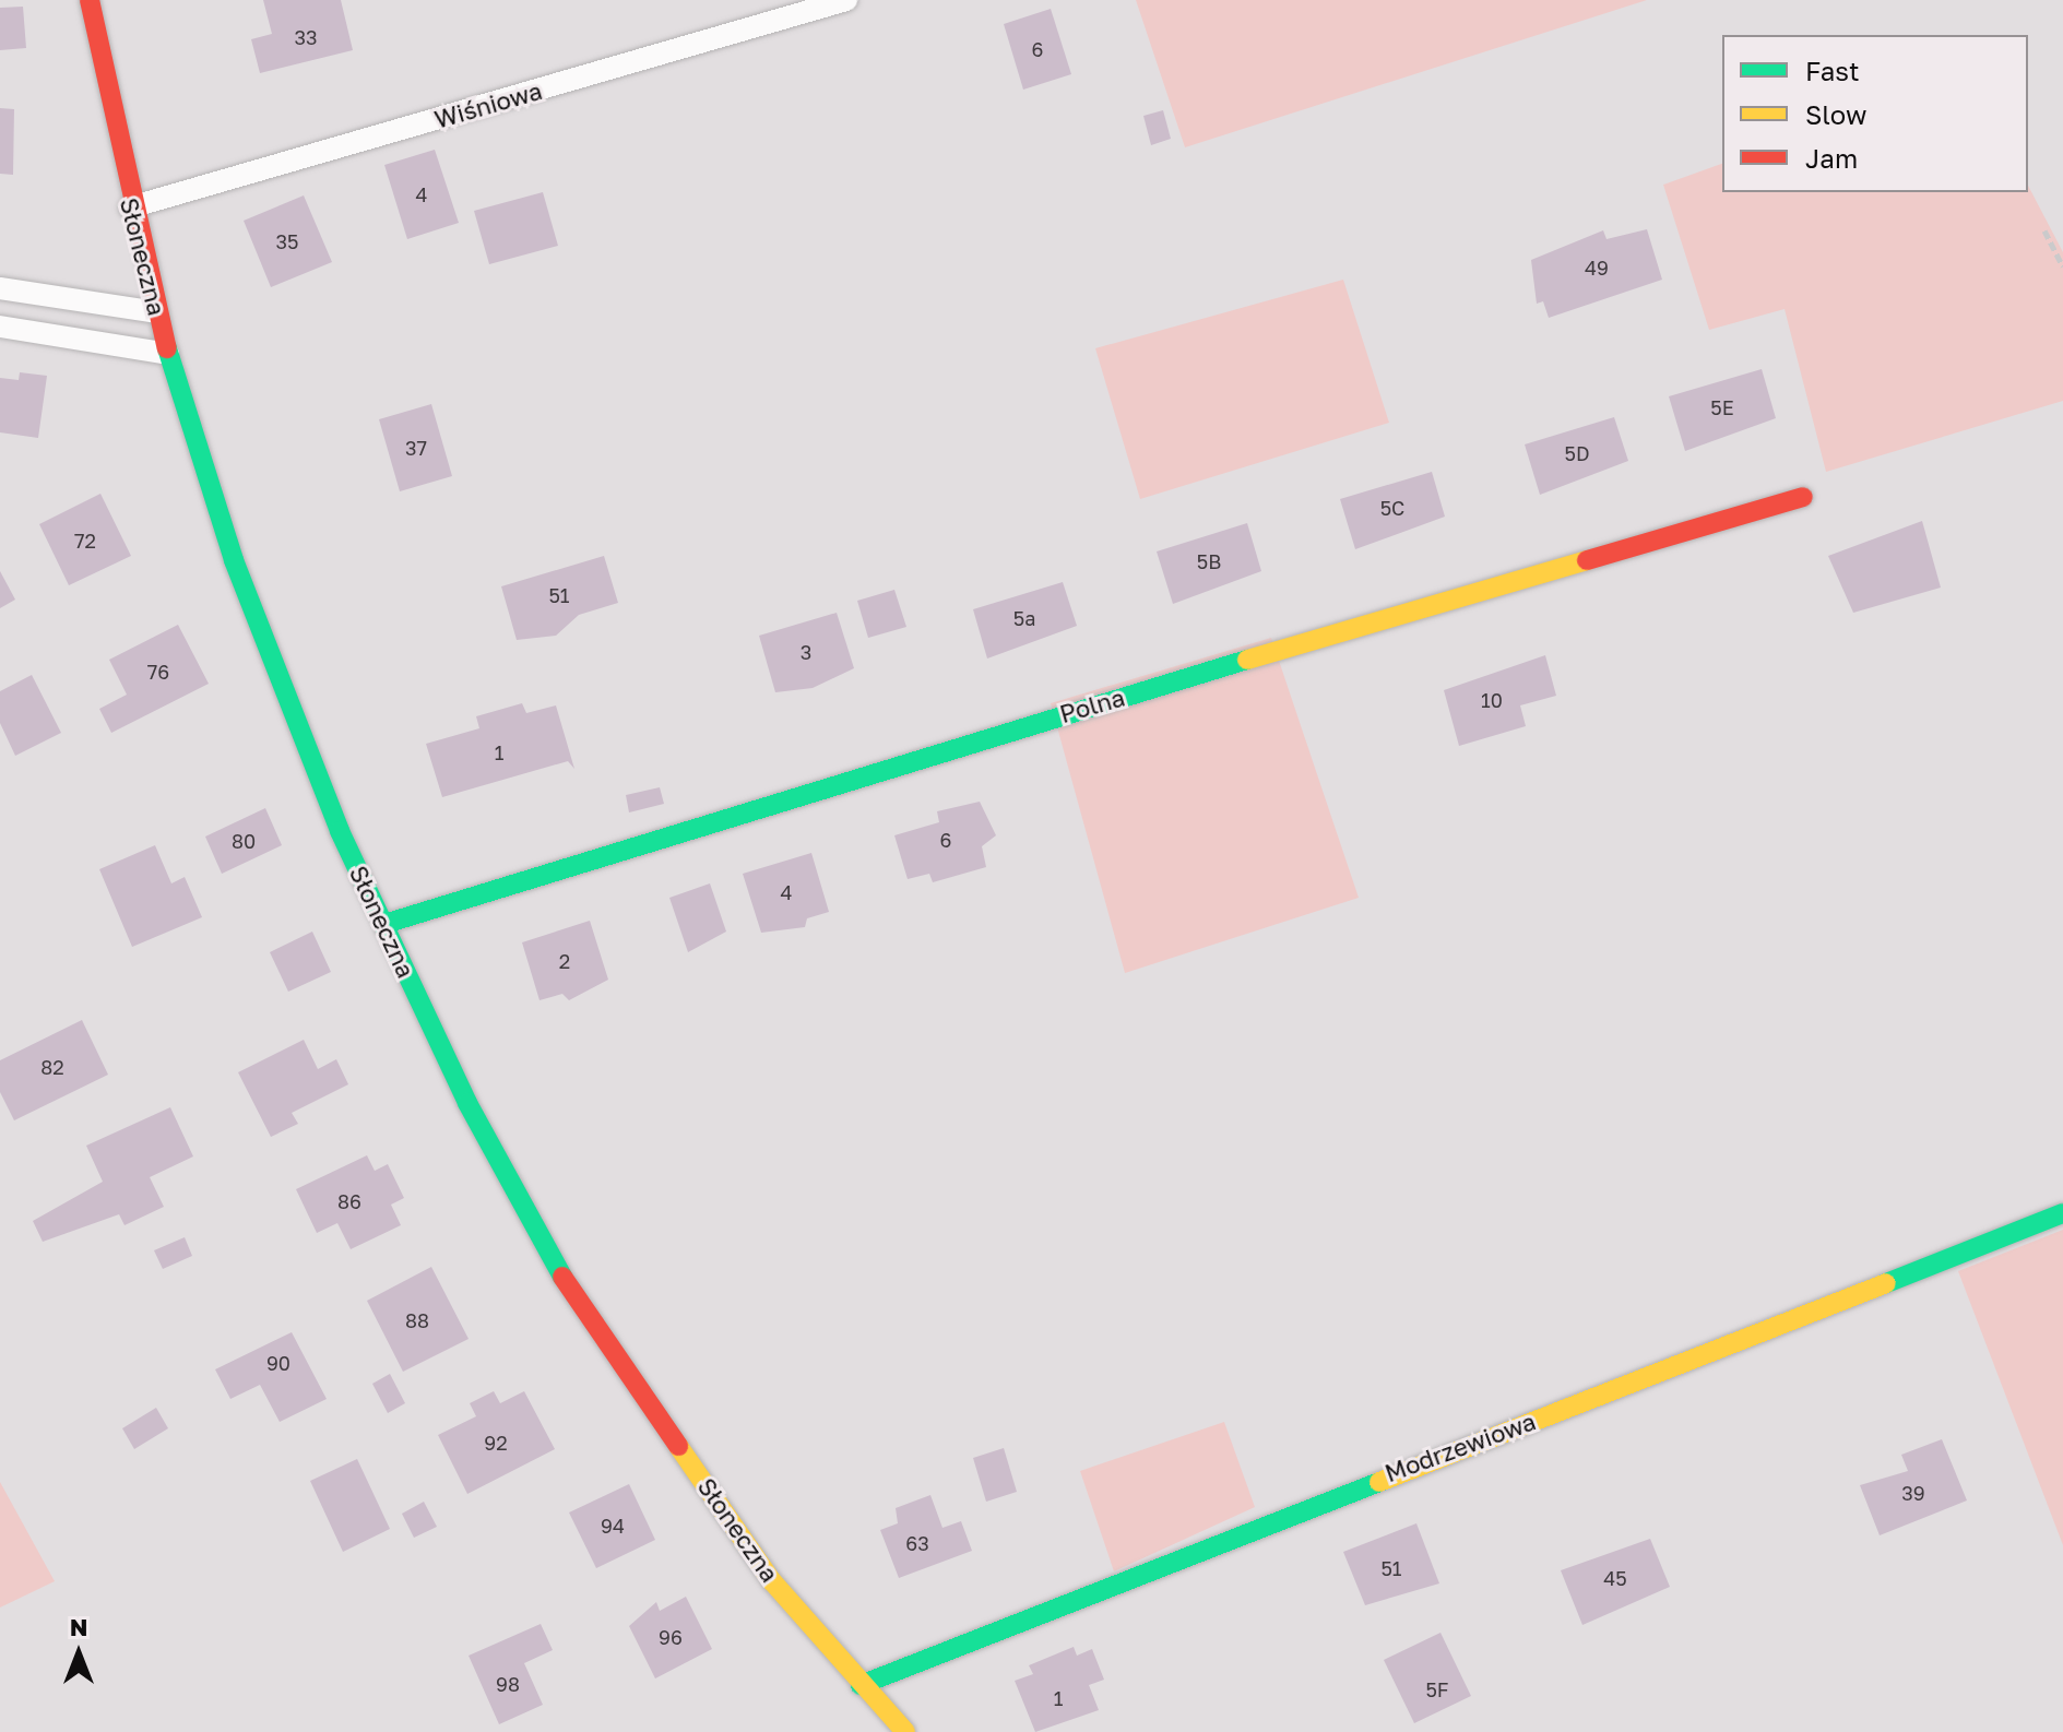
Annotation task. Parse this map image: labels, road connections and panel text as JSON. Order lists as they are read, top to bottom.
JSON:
{
  "streets": {
    "street": ["Słoneczna", "Polna", "Modrzewiowa"],
    "lane": ["Wiśniowa"]
  },
  "crossings": [
    ["Wiśniowa", "Słoneczna"],
    ["Słoneczna", "Polna"],
    ["Słoneczna", "Modrzewiowa"]
  ],
  "house_numbers": [
    "33",
    "6",
    "4",
    "35",
    "49",
    "5E",
    "37",
    "5D",
    "5C",
    "72",
    "5B",
    "51",
    "5a",
    "3",
    "76",
    "10",
    "1",
    "6",
    "80",
    "4",
    "2",
    "82",
    "86",
    "88",
    "90",
    "92",
    "39",
    "94",
    "63",
    "51",
    "45",
    "96",
    "98",
    "5F",
    "1"
  ],
  "legend": ["Fast", "Slow", "Jam"],
  "north": "top"
}
